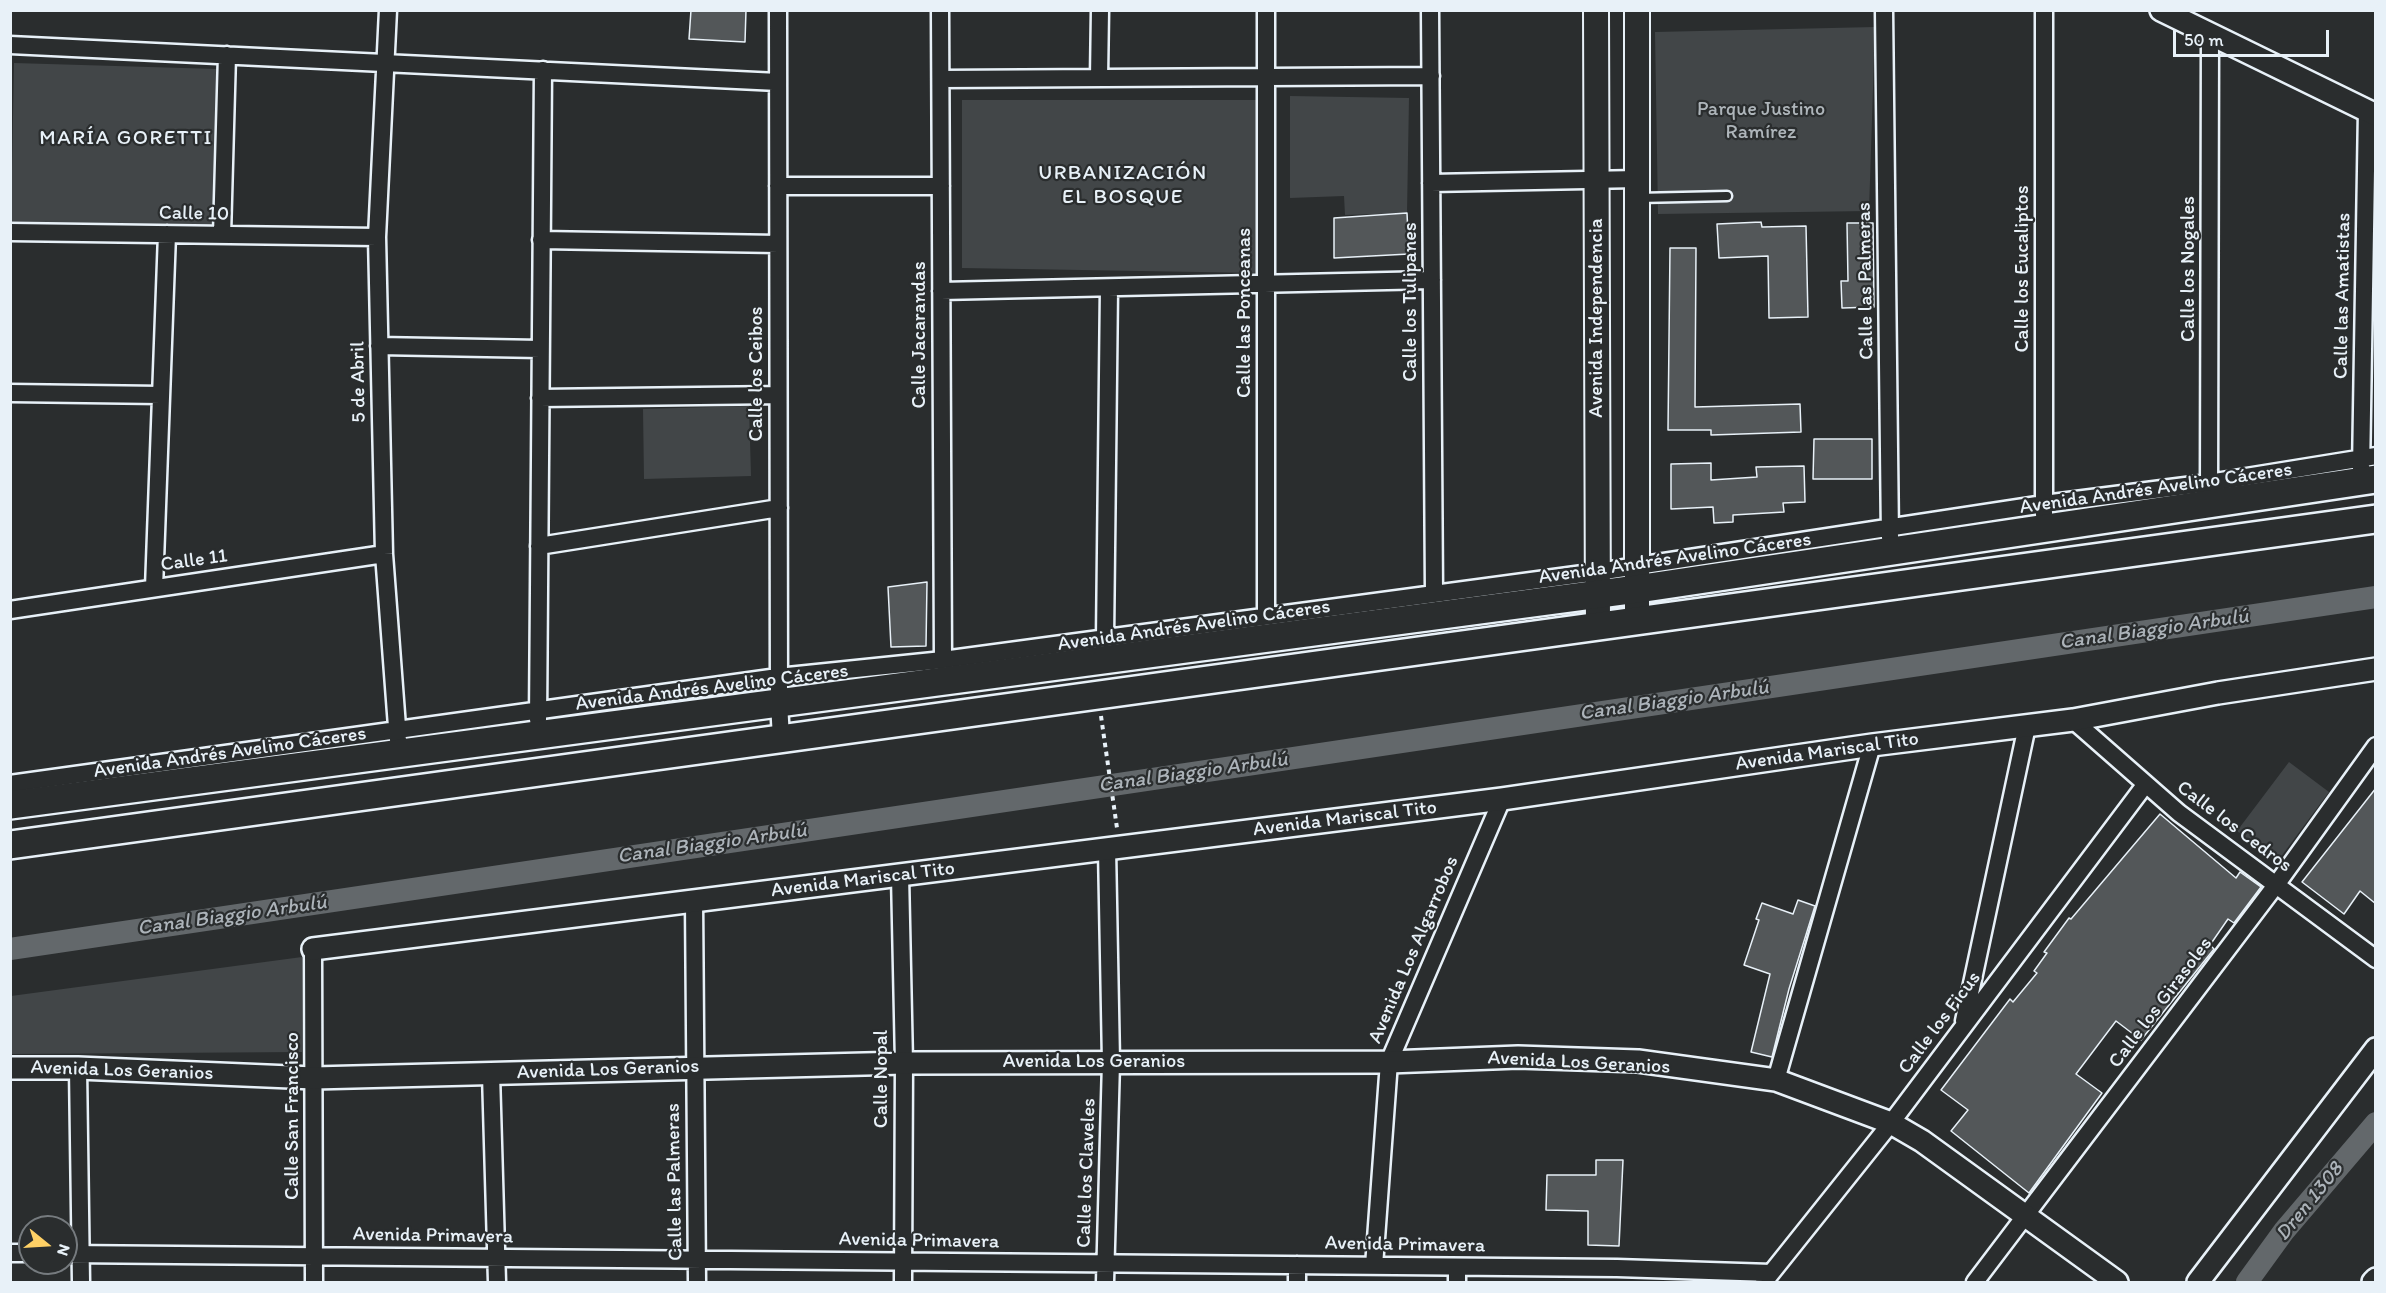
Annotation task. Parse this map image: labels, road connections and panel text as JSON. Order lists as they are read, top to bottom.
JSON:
{
  "streets": {
    "highway": ["Avenida Andrés Avelino Cáceres"],
    "main road": ["Avenida Independencia"],
    "street": [
      "Calle 10",
      "Calle los Eucaliptos",
      "Calle los Nogales",
      "Calle las Palmeras",
      "Calle las Amatistas",
      "Calle los Tulipanes",
      "Calle las Ponceanas",
      "Calle Jacarandas",
      "Calle los Ceibos",
      "5 de Abril",
      "Calle 11",
      "Avenida Mariscal Tito",
      "Calle los Cedros",
      "Avenida Los Algarrobos",
      "Calle los Girasoles",
      "Calle los Ficus",
      "Avenida Los Geranios",
      "Calle Nopal",
      "Calle San Francisco",
      "Calle los Claveles",
      "Avenida Primavera"
    ]
  },
  "crossings": [
    ["Calle 10", "5 de Abril"],
    ["Calle los Eucaliptos", "Avenida Andrés Avelino Cáceres"],
    ["Calle los Nogales", "Avenida Andrés Avelino Cáceres"],
    ["Calle las Palmeras", "Avenida Andrés Avelino Cáceres"],
    ["Calle las Palmeras", "Avenida Mariscal Tito"],
    ["Calle las Palmeras", "Avenida Los Geranios"],
    ["Calle las Palmeras", "Avenida Primavera"],
    ["Calle las Amatistas", "Avenida Andrés Avelino Cáceres"],
    ["Calle los Tulipanes", "Avenida Andrés Avelino Cáceres"],
    ["Calle las Ponceanas", "Avenida Andrés Avelino Cáceres"],
    ["Avenida Independencia", "Avenida Andrés Avelino Cáceres"],
    ["Calle Jacarandas", "Avenida Andrés Avelino Cáceres"],
    ["Calle los Ceibos", "Avenida Andrés Avelino Cáceres"],
    ["5 de Abril", "Avenida Andrés Avelino Cáceres"],
    ["5 de Abril", "Calle 11"],
    ["Avenida Mariscal Tito", "Calle los Cedros"],
    ["Avenida Mariscal Tito", "Avenida Los Algarrobos"],
    ["Avenida Mariscal Tito", "Calle Nopal"],
    ["Avenida Mariscal Tito", "Calle San Francisco"],
    ["Avenida Mariscal Tito", "Calle los Claveles"],
    ["Calle los Cedros", "Calle los Girasoles"],
    ["Calle los Cedros", "Calle los Ficus"],
    ["Avenida Los Algarrobos", "Avenida Los Geranios"],
    ["Avenida Los Algarrobos", "Avenida Primavera"],
    ["Calle los Girasoles", "Avenida Los Geranios"],
    ["Calle los Ficus", "Avenida Los Geranios"],
    ["Calle los Ficus", "Avenida Primavera"],
    ["Avenida Los Geranios", "Calle Nopal"],
    ["Avenida Los Geranios", "Calle San Francisco"],
    ["Avenida Los Geranios", "Calle los Claveles"],
    ["Calle Nopal", "Avenida Primavera"],
    ["Calle San Francisco", "Avenida Primavera"],
    ["Calle los Claveles", "Avenida Primavera"]
  ],
  "districts": ["MARÍA GORETTI", "URBANIZACIÓN EL BOSQUE"],
  "water": ["Canal Biaggio Arbulú", "Dren 1308"],
  "parks": ["Parque Justino Ramírez"],
  "scale_bar": "50 m",
  "north": "right"
}
